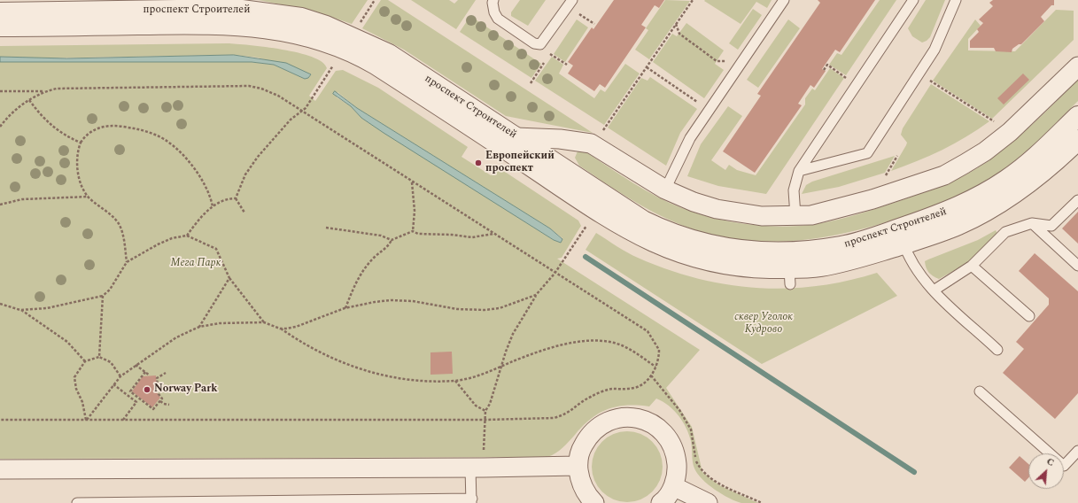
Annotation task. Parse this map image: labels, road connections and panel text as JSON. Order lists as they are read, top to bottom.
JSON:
{
  "streets": {
    "street": ["проспект Строителей"]
  },
  "parks": ["Мега Парк", "сквер Уголок Кудрово"],
  "places": ["Европейский проспект", "Norway Park"],
  "north": "top right"
}
